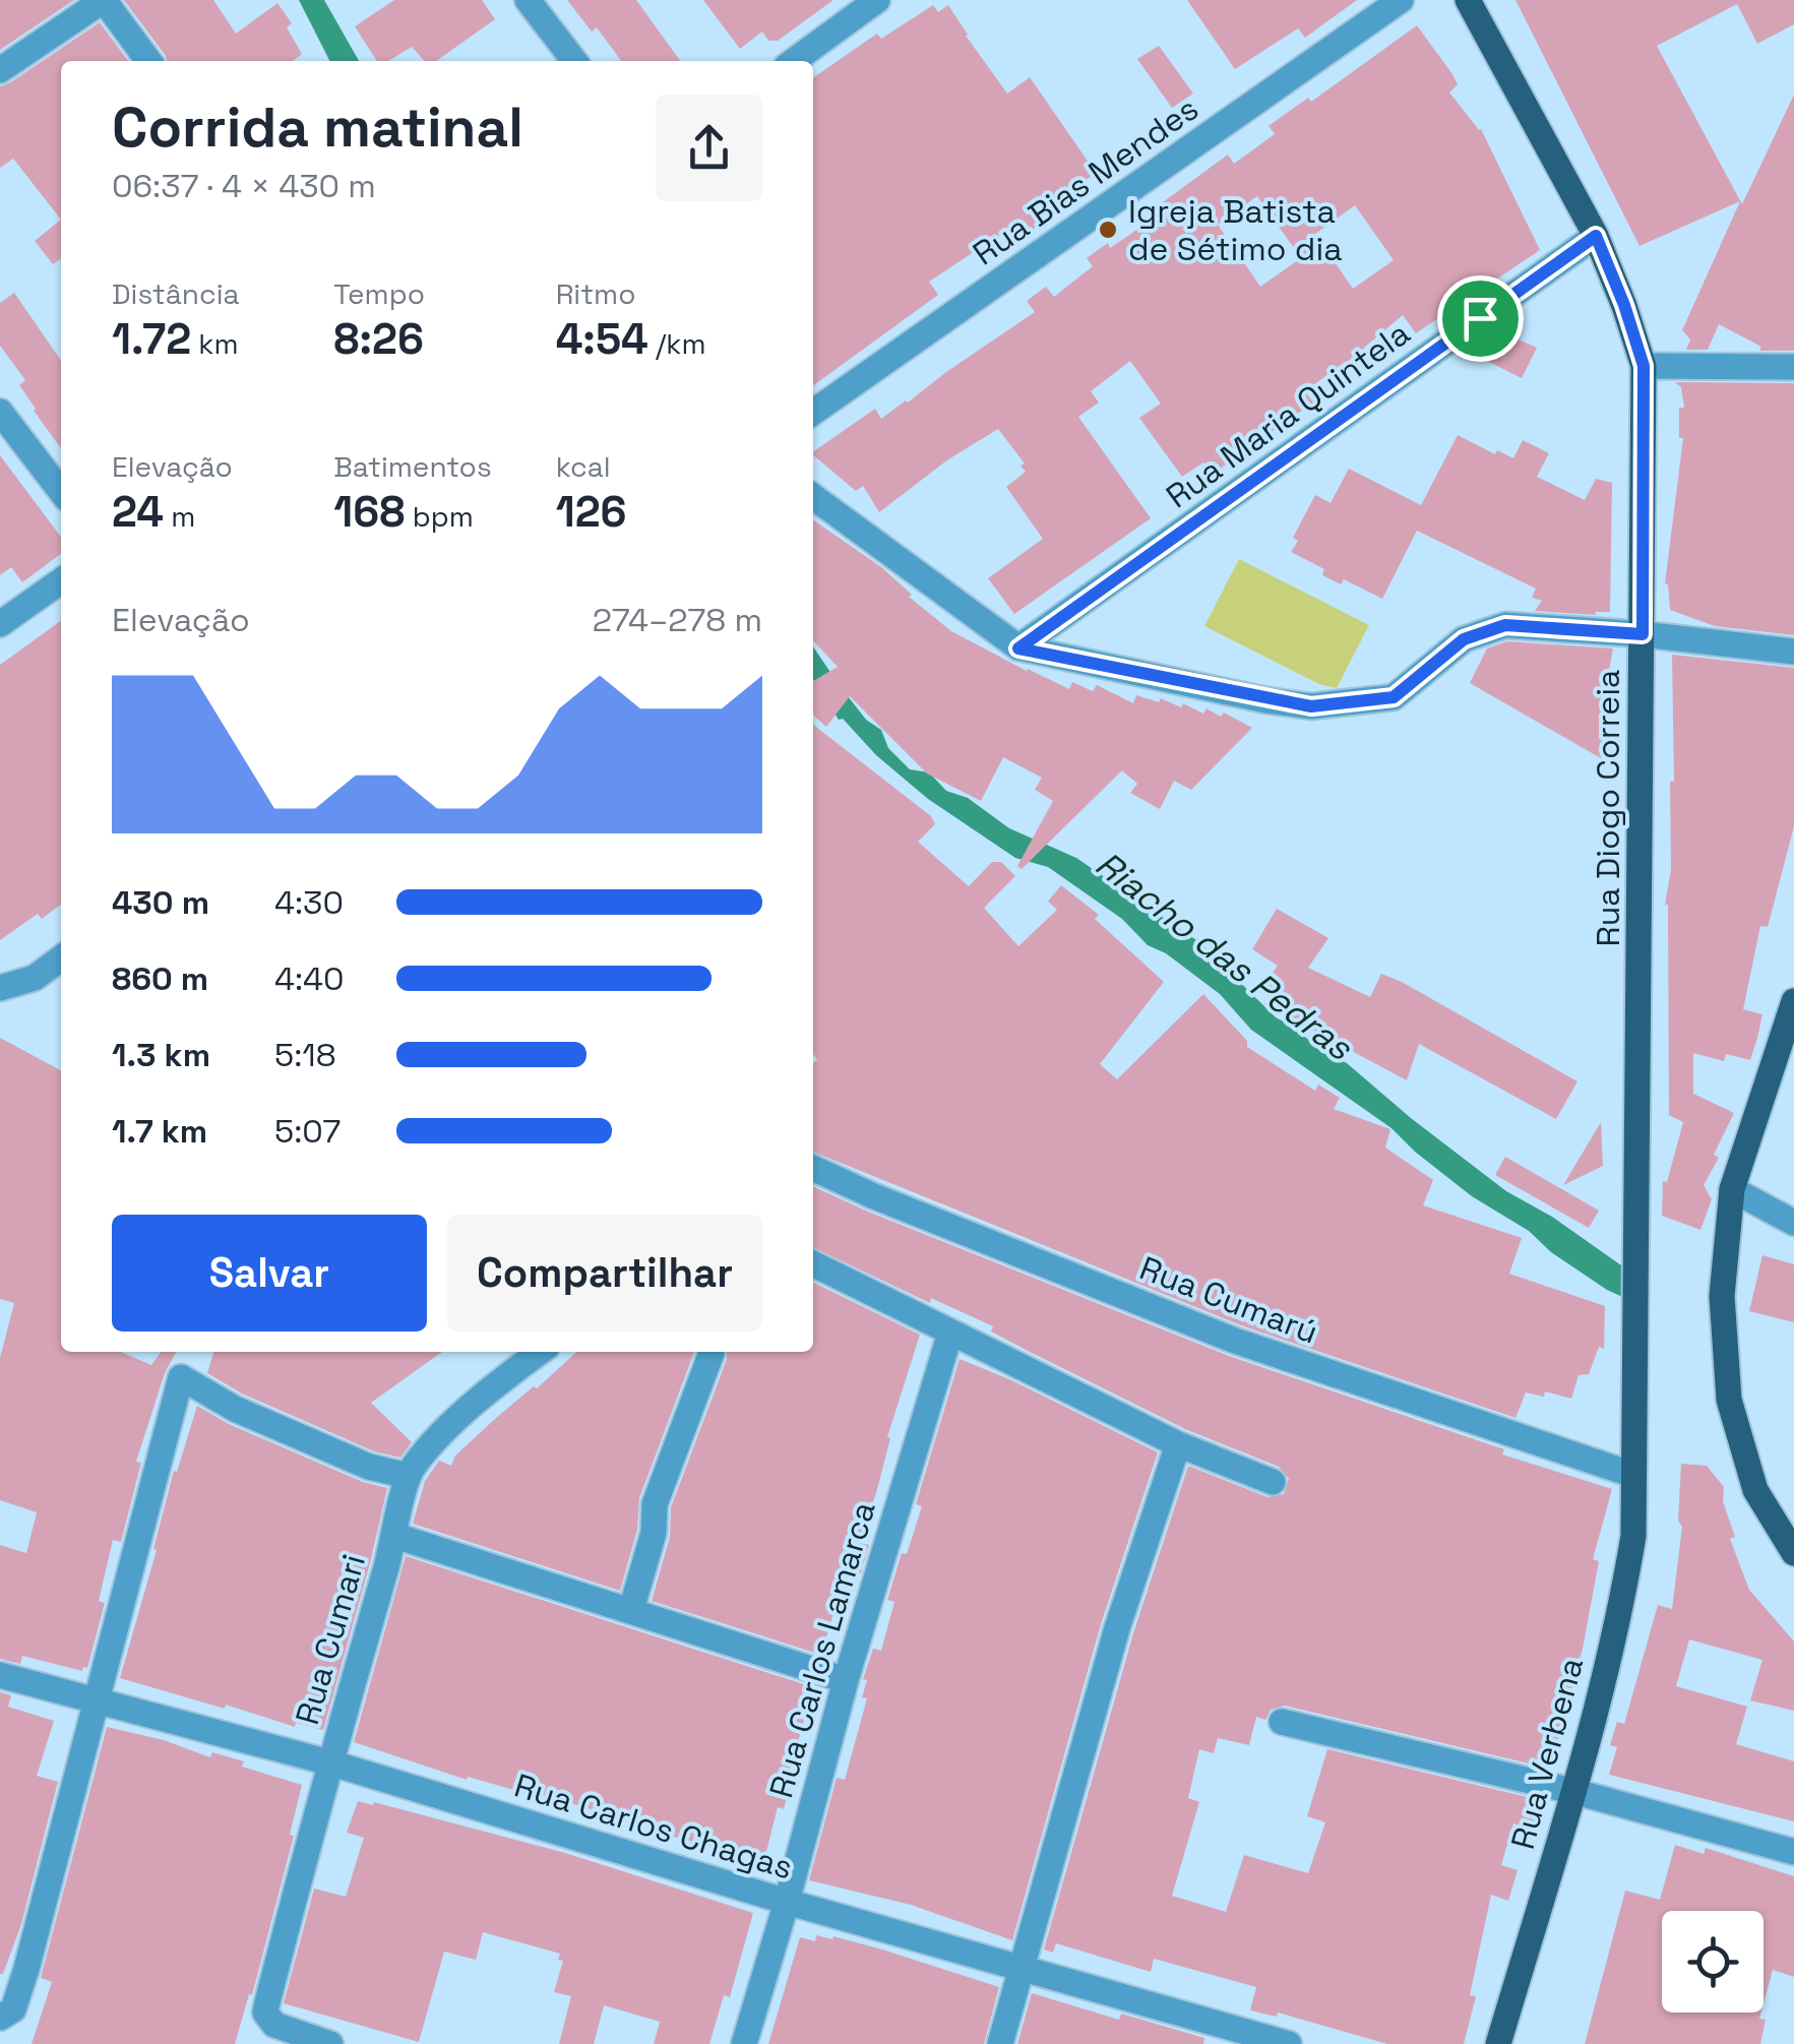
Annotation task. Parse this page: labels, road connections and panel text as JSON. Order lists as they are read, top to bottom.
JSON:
{
  "streets": {
    "main road": ["Rua Diogo Correia", "Rua Verbena"],
    "street": [
      "Rua Bias Mendes",
      "Rua Maria Quintela",
      "Rua Cumarú",
      "Rua Cumari",
      "Rua Carlos Lamarca",
      "Rua Carlos Chagas"
    ]
  },
  "crossings": [
    ["Rua Maria Quintela", "Rua Diogo Correia"],
    ["Rua Diogo Correia", "Rua Cumarú"],
    ["Rua Diogo Correia", "Rua Verbena"],
    ["Rua Cumarú", "Rua Verbena"],
    ["Rua Cumari", "Rua Carlos Chagas"],
    ["Rua Carlos Lamarca", "Rua Carlos Chagas"]
  ],
  "water": ["Riacho das Pedras"],
  "places": ["Igreja Batista de Sétimo dia"],
  "page": {
    "heading": ["Corrida matinal", "06:37 · 4 × 430 m"],
    "stats": [
      ["Distância", "1.72 km"],
      ["Tempo", "8:26"],
      ["Ritmo", "4:54 /km"],
      ["Elevação", "24 m"],
      ["Batimentos", "168 bpm"],
      ["kcal", "126"]
    ],
    "chart": ["Elevação", "274–278 m"],
    "list": [
      {
        "name": "430 m",
        "note": "4:30"
      },
      {
        "name": "860 m",
        "note": "4:40"
      },
      {
        "name": "1.3 km",
        "note": "5:18"
      },
      {
        "name": "1.7 km",
        "note": "5:07"
      }
    ],
    "buttons": ["Salvar", "Compartilhar"]
  }
}
